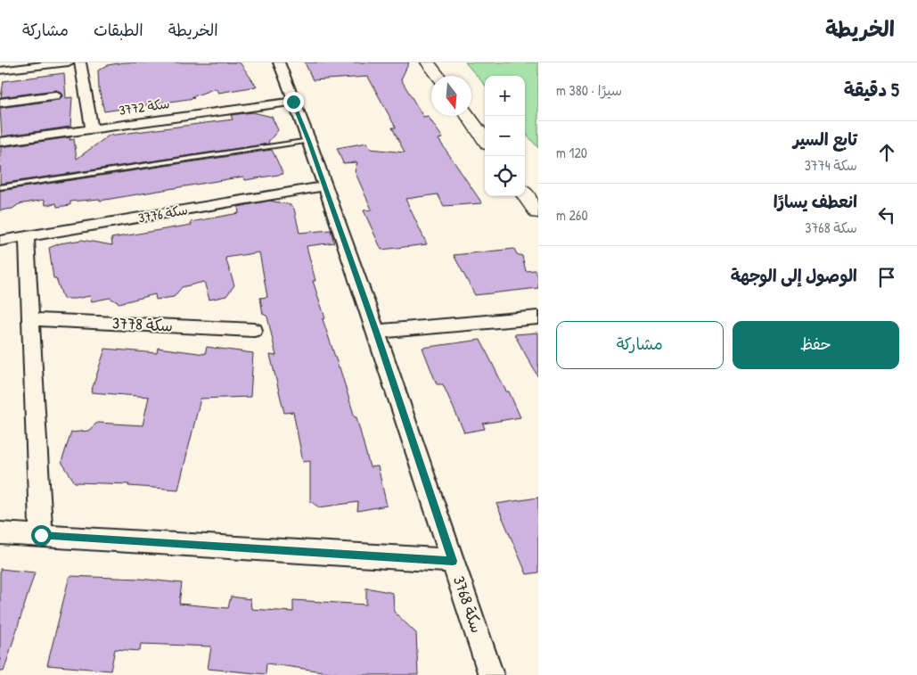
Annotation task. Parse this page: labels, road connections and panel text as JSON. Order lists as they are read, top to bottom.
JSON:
{
  "streets": {
    "street": [
      "سكة 3772",
      "سكة 3776",
      "سكة 3778",
      "سكة 3768"
    ]
  },
  "crossings": [
    ["سكة 3772", "سكة 3768"],
    ["سكة 3776", "سكة 3768"]
  ],
  "north": "bottom",
  "page": {
    "header": "الخريطة",
    "nav": ["الخريطة", "الطبقات", "مشاركة"],
    "heading": ["5 دقيقة", "سيرًا · 380 m"],
    "map_buttons": ["+", "−"],
    "list": [
      ["تابع السير", "سكة 3774", "120 m"],
      ["انعطف يسارًا", "سكة 3768", "260 m"],
      "الوصول إلى الوجهة"
    ],
    "buttons": ["حفظ", "مشاركة"]
  }
}
